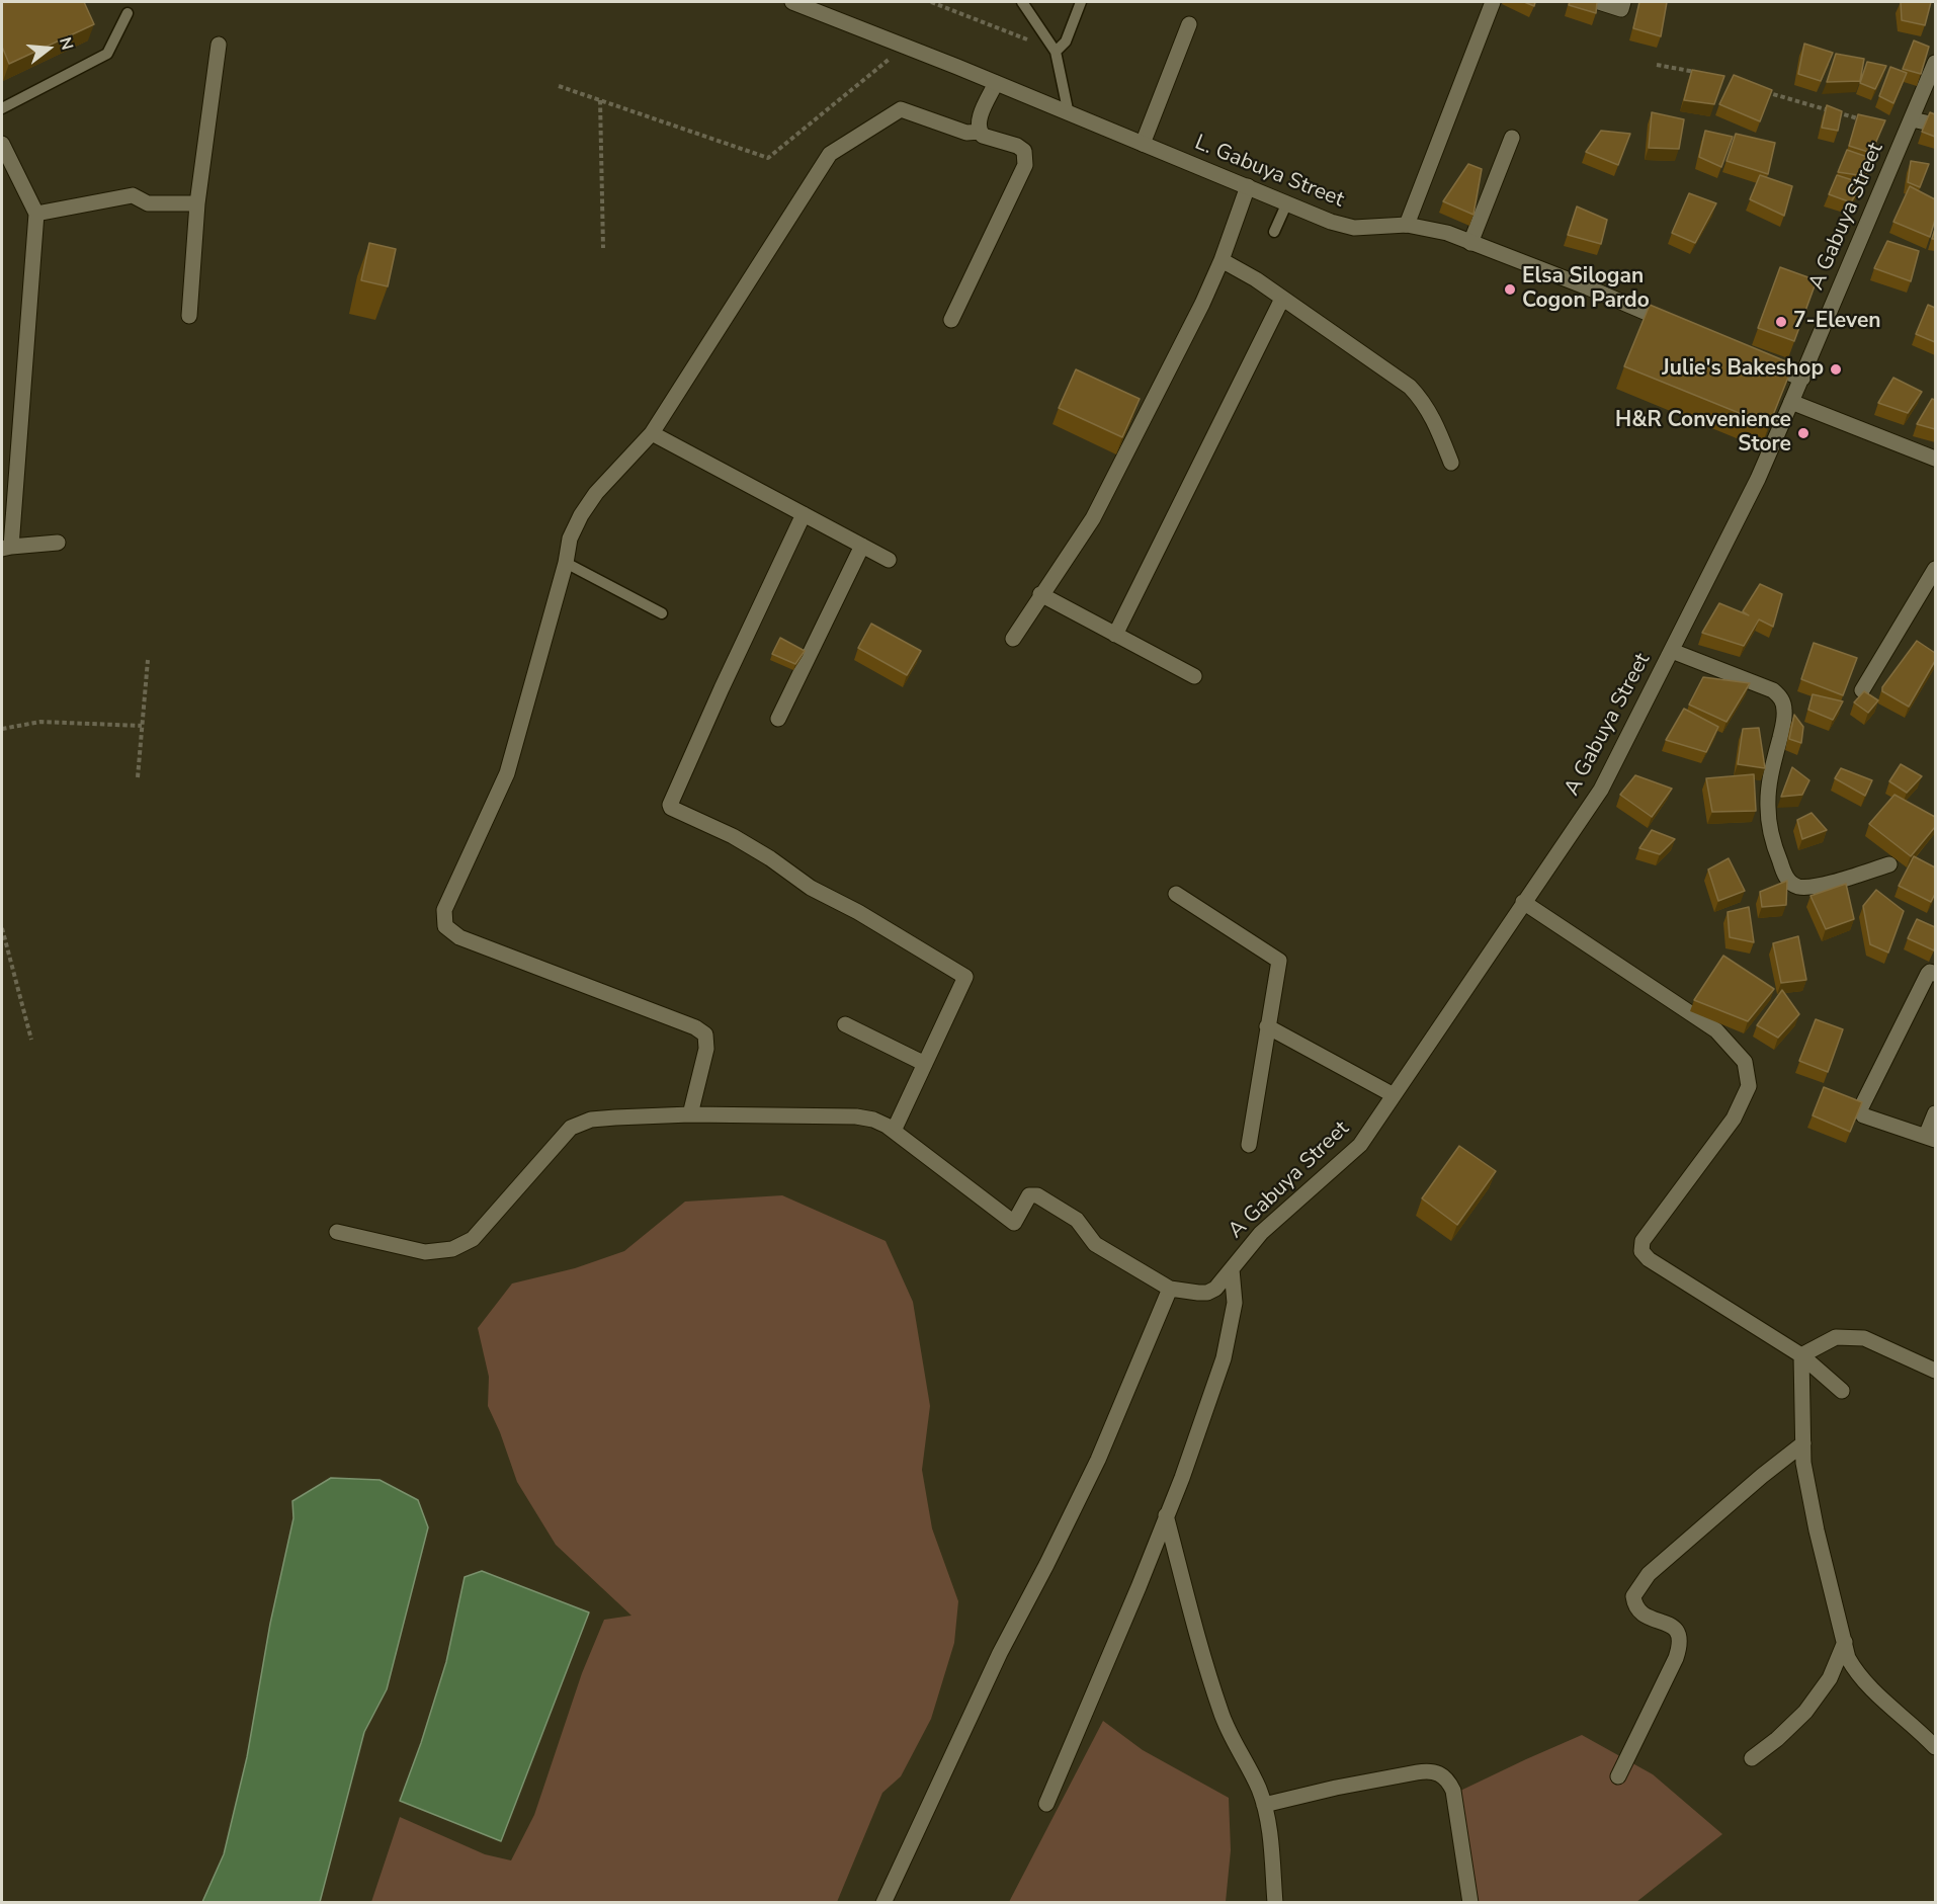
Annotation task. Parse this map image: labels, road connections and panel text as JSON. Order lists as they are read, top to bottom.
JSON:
{
  "streets": {
    "street": ["L. Gabuya Street", "A Gabuya Street"]
  },
  "places": [
    "Elsa Silogan Cogon Pardo",
    "7-Eleven",
    "Julie's Bakeshop",
    "H&R Convenience Store"
  ],
  "north": "right"
}
